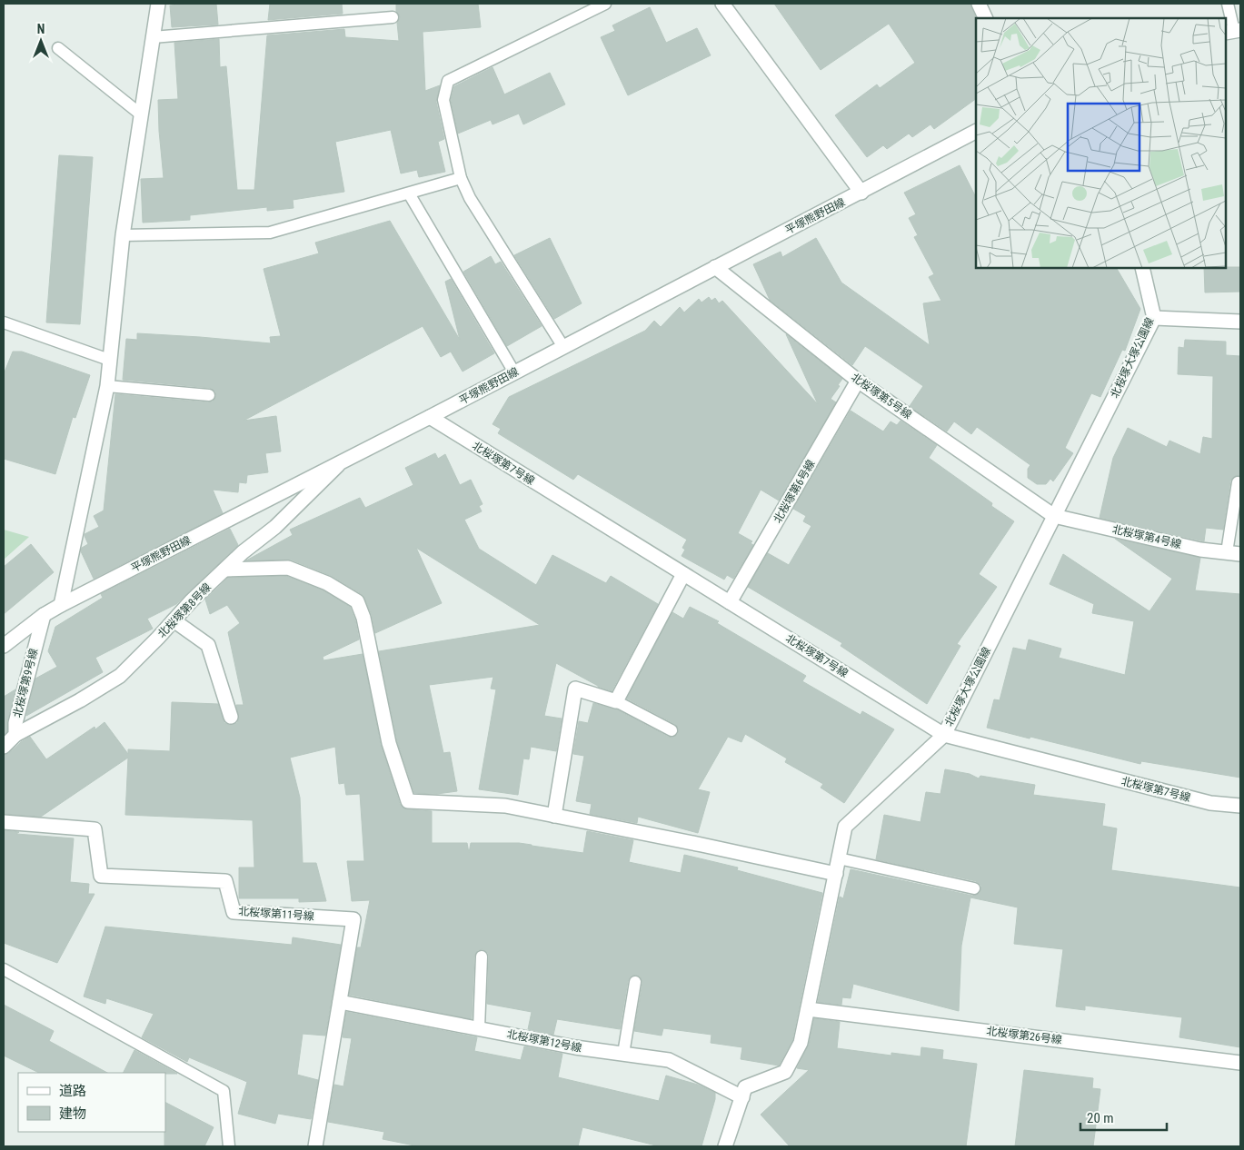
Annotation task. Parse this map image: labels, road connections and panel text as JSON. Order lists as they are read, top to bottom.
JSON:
{
  "streets": {
    "street": [
      "平塚熊野田線",
      "北桜塚大塚公園線",
      "北桜塚第5号線",
      "北桜塚第7号線",
      "北桜塚第6号線",
      "北桜塚第4号線",
      "北桜塚第8号線",
      "北桜塚第9号線",
      "北桜塚第11号線",
      "北桜塚第26号線",
      "北桜塚第12号線"
    ]
  },
  "crossings": [
    ["平塚熊野田線", "北桜塚第5号線"],
    ["平塚熊野田線", "北桜塚第7号線"],
    ["平塚熊野田線", "北桜塚第8号線"],
    ["平塚熊野田線", "北桜塚第9号線"],
    ["北桜塚大塚公園線", "北桜塚第5号線"],
    ["北桜塚大塚公園線", "北桜塚第7号線"],
    ["北桜塚大塚公園線", "北桜塚第4号線"],
    ["北桜塚大塚公園線", "北桜塚第26号線"],
    ["北桜塚大塚公園線", "北桜塚第12号線"],
    ["北桜塚第5号線", "北桜塚第6号線"],
    ["北桜塚第5号線", "北桜塚第4号線"],
    ["北桜塚第7号線", "北桜塚第6号線"],
    ["北桜塚第8号線", "北桜塚第9号線"],
    ["北桜塚第11号線", "北桜塚第12号線"]
  ],
  "legend": ["道路", "建物"],
  "scale_bar": "20 m",
  "north": "top"
}
